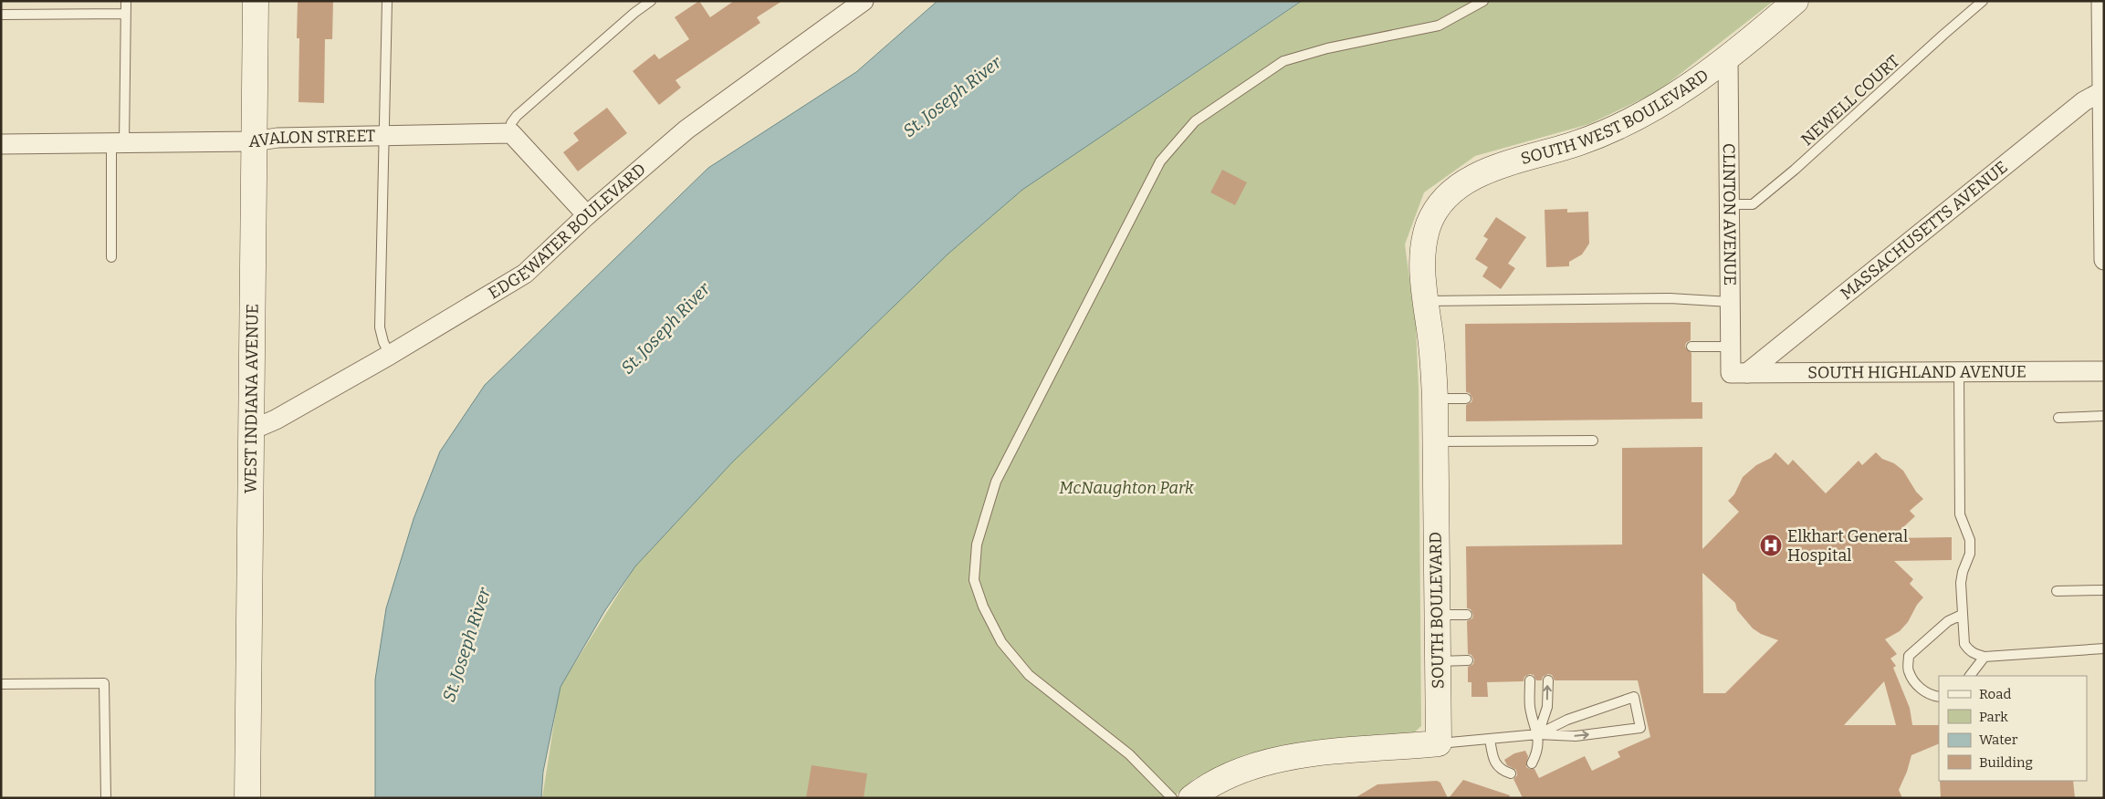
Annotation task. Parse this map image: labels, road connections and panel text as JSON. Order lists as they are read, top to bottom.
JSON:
{
  "streets": {
    "street": [
      "SOUTH WEST BOULEVARD",
      "AVALON STREET",
      "CLINTON AVENUE",
      "EDGEWATER BOULEVARD",
      "MASSACHUSETTS AVENUE",
      "SOUTH HIGHLAND AVENUE",
      "WEST INDIANA AVENUE",
      "SOUTH BOULEVARD"
    ],
    "lane": ["NEWELL COURT"]
  },
  "crossings": [
    ["NEWELL COURT", "CLINTON AVENUE"],
    ["SOUTH WEST BOULEVARD", "CLINTON AVENUE"],
    ["SOUTH WEST BOULEVARD", "SOUTH BOULEVARD"],
    ["AVALON STREET", "WEST INDIANA AVENUE"],
    ["CLINTON AVENUE", "MASSACHUSETTS AVENUE"],
    ["CLINTON AVENUE", "SOUTH HIGHLAND AVENUE"],
    ["EDGEWATER BOULEVARD", "WEST INDIANA AVENUE"],
    ["MASSACHUSETTS AVENUE", "SOUTH HIGHLAND AVENUE"]
  ],
  "water": ["St. Joseph River"],
  "parks": ["McNaughton Park"],
  "places": {
    "hospital": ["Elkhart General Hospital"]
  },
  "legend": [
    "Road",
    "Park",
    "Water",
    "Building"
  ]
}
